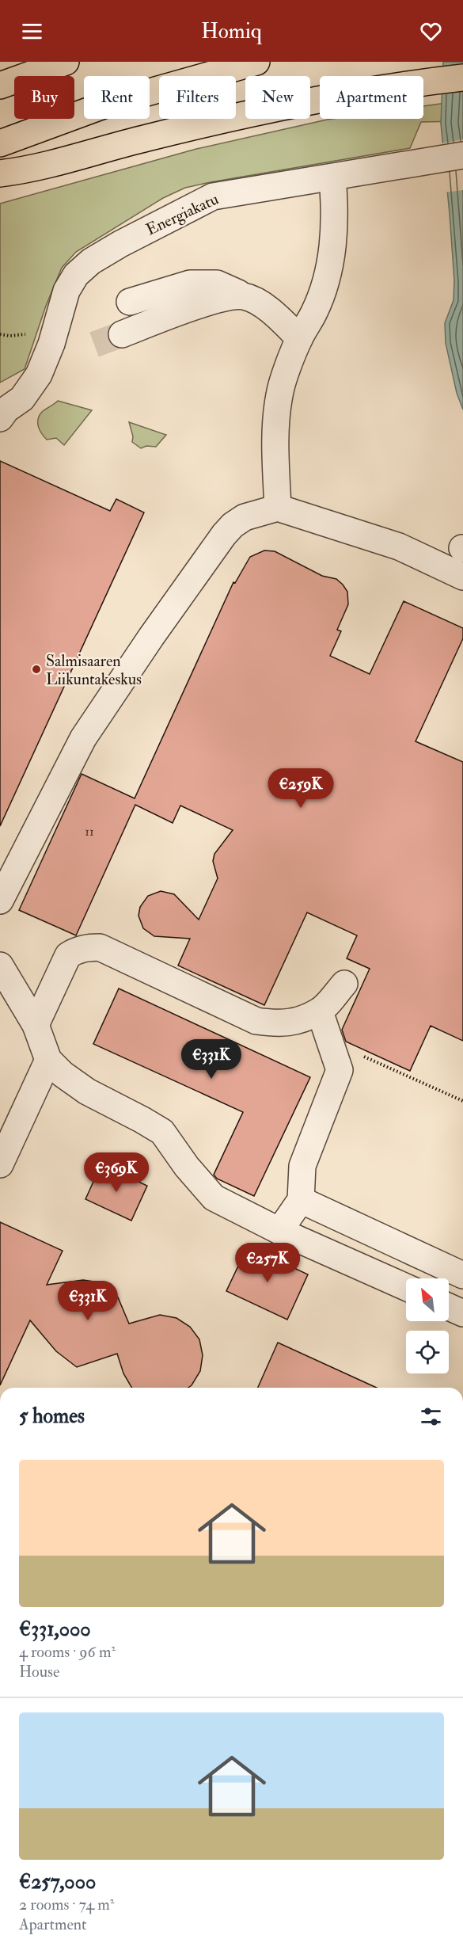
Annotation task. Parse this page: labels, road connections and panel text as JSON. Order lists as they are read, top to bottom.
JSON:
{
  "streets": {
    "street": ["Energiakatu"]
  },
  "places": ["Salmisaaren Liikuntakeskus"],
  "house_numbers": ["11"],
  "north": "top left",
  "page": {
    "header": "Homiq",
    "chip": [
      "Buy",
      "Rent",
      "Filters",
      "New",
      "Apartment"
    ],
    "price": [
      "€259K",
      "€331K",
      "€369K",
      "€257K",
      "€331K"
    ],
    "heading": "5 homes",
    "list": [
      {
        "name": "€331,000",
        "note": "4 rooms · 96 m² · House"
      },
      {
        "name": "€257,000",
        "note": "2 rooms · 74 m² · Apartment"
      }
    ]
  }
}
